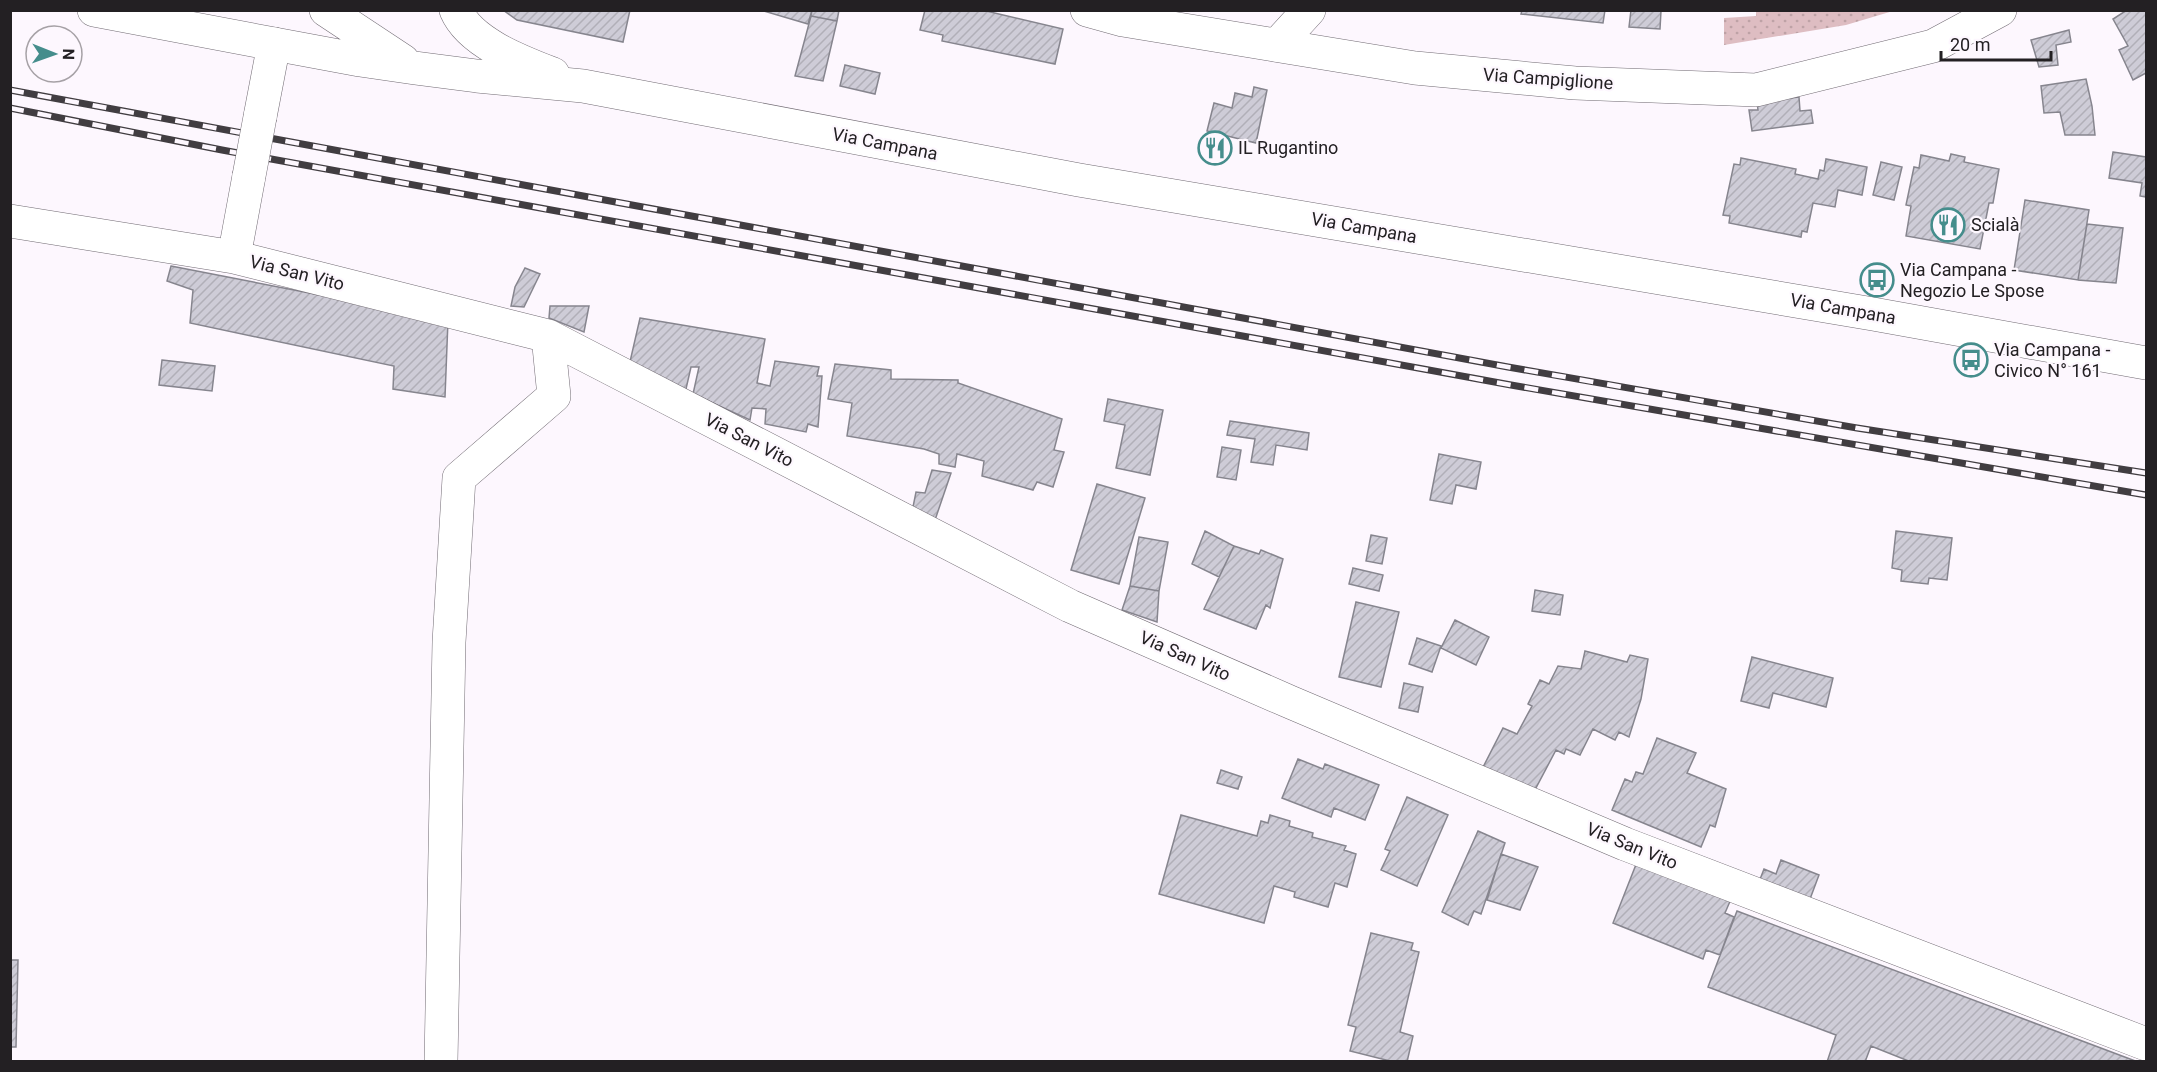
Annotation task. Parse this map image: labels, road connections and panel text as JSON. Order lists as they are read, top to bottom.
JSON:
{
  "streets": {
    "street": ["Via Campiglione", "Via Campana", "Via San Vito"]
  },
  "places": {
    "restaurant": ["IL Rugantino", "Scialà"],
    "bus stop": ["Via Campana - Negozio Le Spose", "Via Campana - Civico N° 161"]
  },
  "scale_bar": "20 m",
  "north": "right"
}
